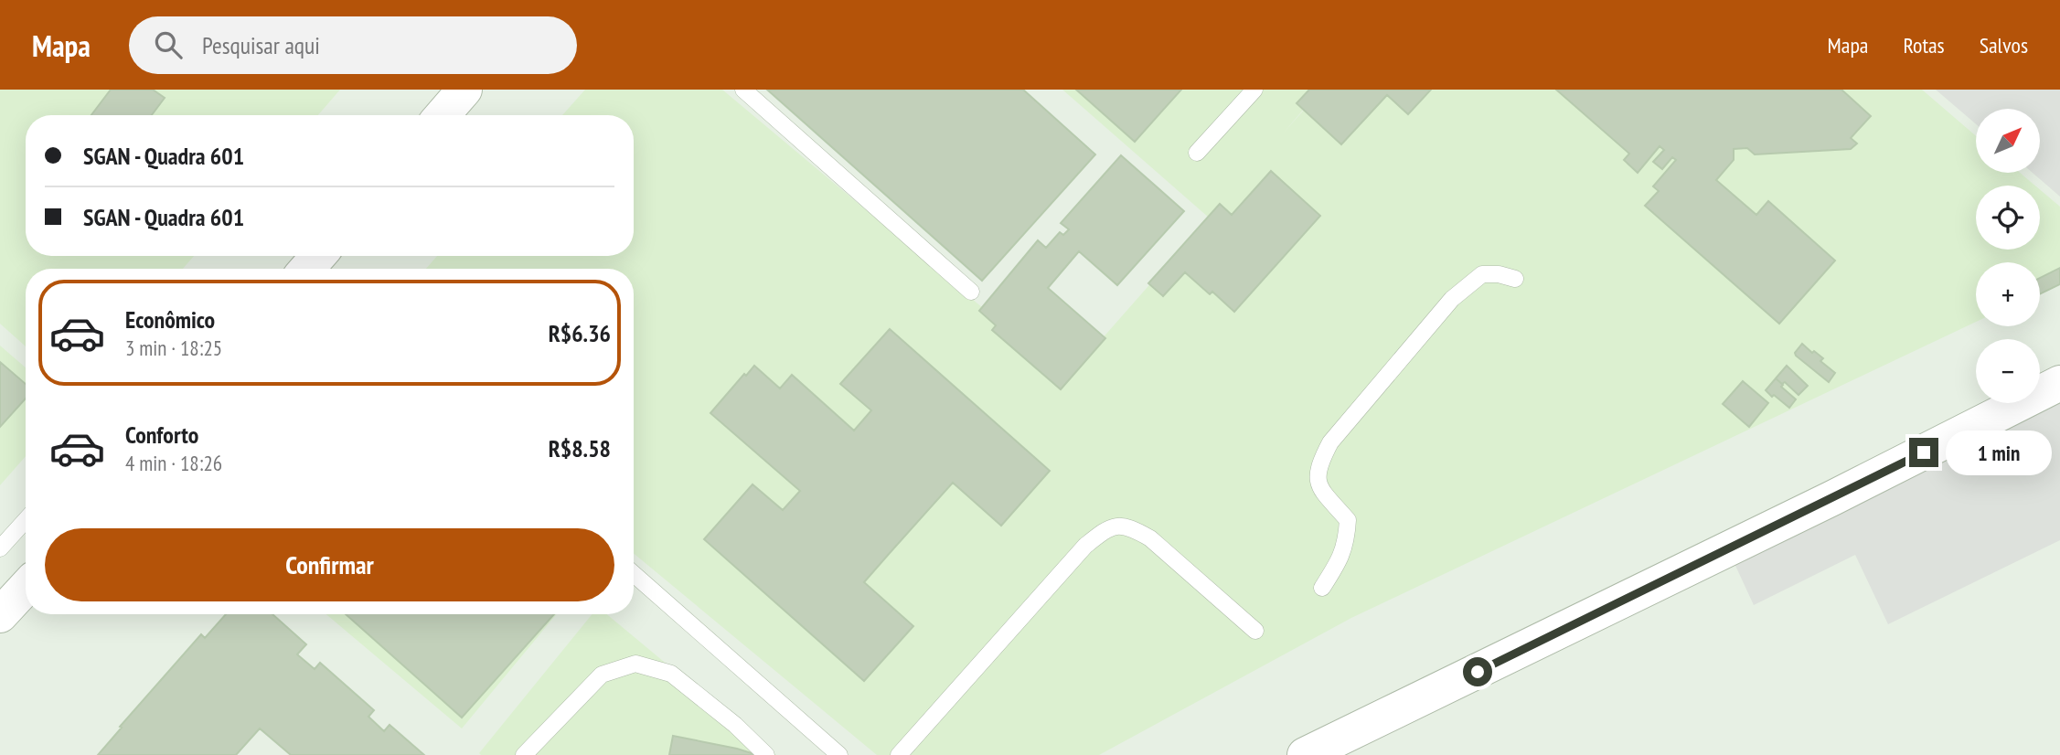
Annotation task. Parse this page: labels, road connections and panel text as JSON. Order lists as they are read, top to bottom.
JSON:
{
  "north": "top right",
  "page": {
    "header": "Mapa",
    "search": "Pesquisar aqui",
    "nav": ["Mapa", "Rotas", "Salvos"],
    "map_buttons": ["+", "−"],
    "banner": ["SGAN - Quadra 601", "SGAN - Quadra 601"],
    "list": [
      {
        "name": "Econômico",
        "note": "3 min · 18:25",
        "value": "R$6.36"
      },
      {
        "name": "Conforto",
        "note": "4 min · 18:26",
        "value": "R$8.58"
      }
    ],
    "bubble": "1 min",
    "buttons": "Confirmar"
  }
}
